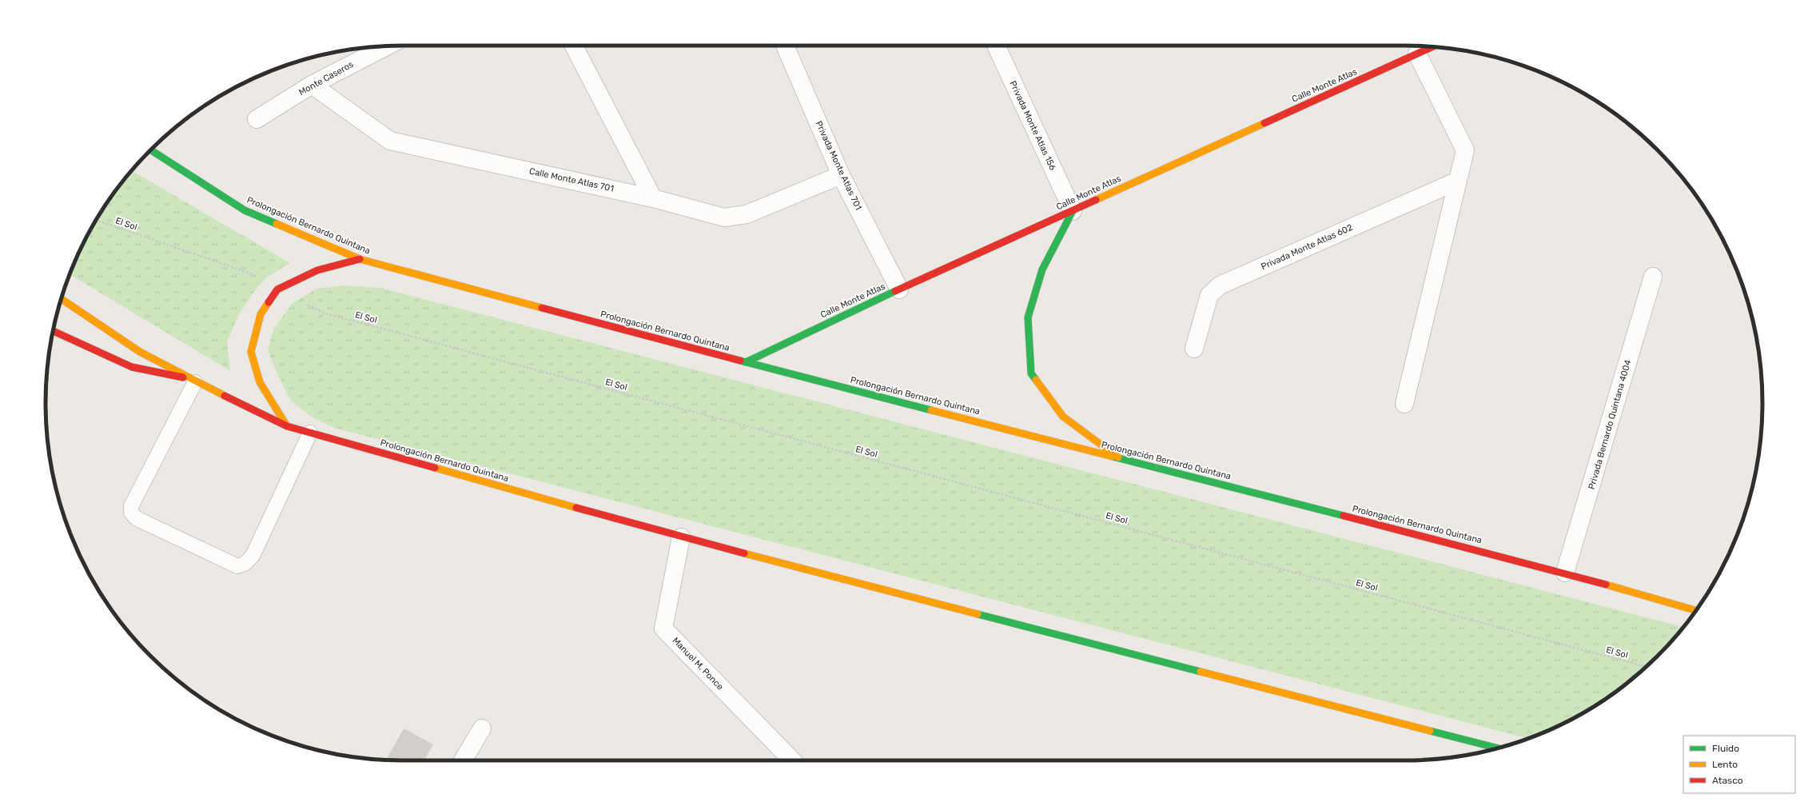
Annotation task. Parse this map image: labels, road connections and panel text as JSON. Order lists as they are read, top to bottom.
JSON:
{
  "streets": {
    "main road": ["Calle Monte Atlas", "Prolongación Bernardo Quintana"],
    "street": [
      "Monte Caseros",
      "Privada Monte Atlas 156",
      "Privada Monte Atlas 701",
      "Calle Monte Atlas 701",
      "Privada Monte Atlas 602",
      "Privada Bernardo Quintana 4004",
      "Manuel M. Ponce"
    ],
    "path": ["El Sol"]
  },
  "crossings": [
    ["Monte Caseros", "Calle Monte Atlas 701"],
    ["Calle Monte Atlas", "Privada Monte Atlas 156"],
    ["Calle Monte Atlas", "Privada Monte Atlas 701"],
    ["Calle Monte Atlas", "Prolongación Bernardo Quintana"],
    ["Privada Monte Atlas 701", "Calle Monte Atlas 701"],
    ["Prolongación Bernardo Quintana", "Privada Bernardo Quintana 4004"],
    ["Prolongación Bernardo Quintana", "Manuel M. Ponce"]
  ],
  "legend": ["Fluido", "Lento", "Atasco"]
}
